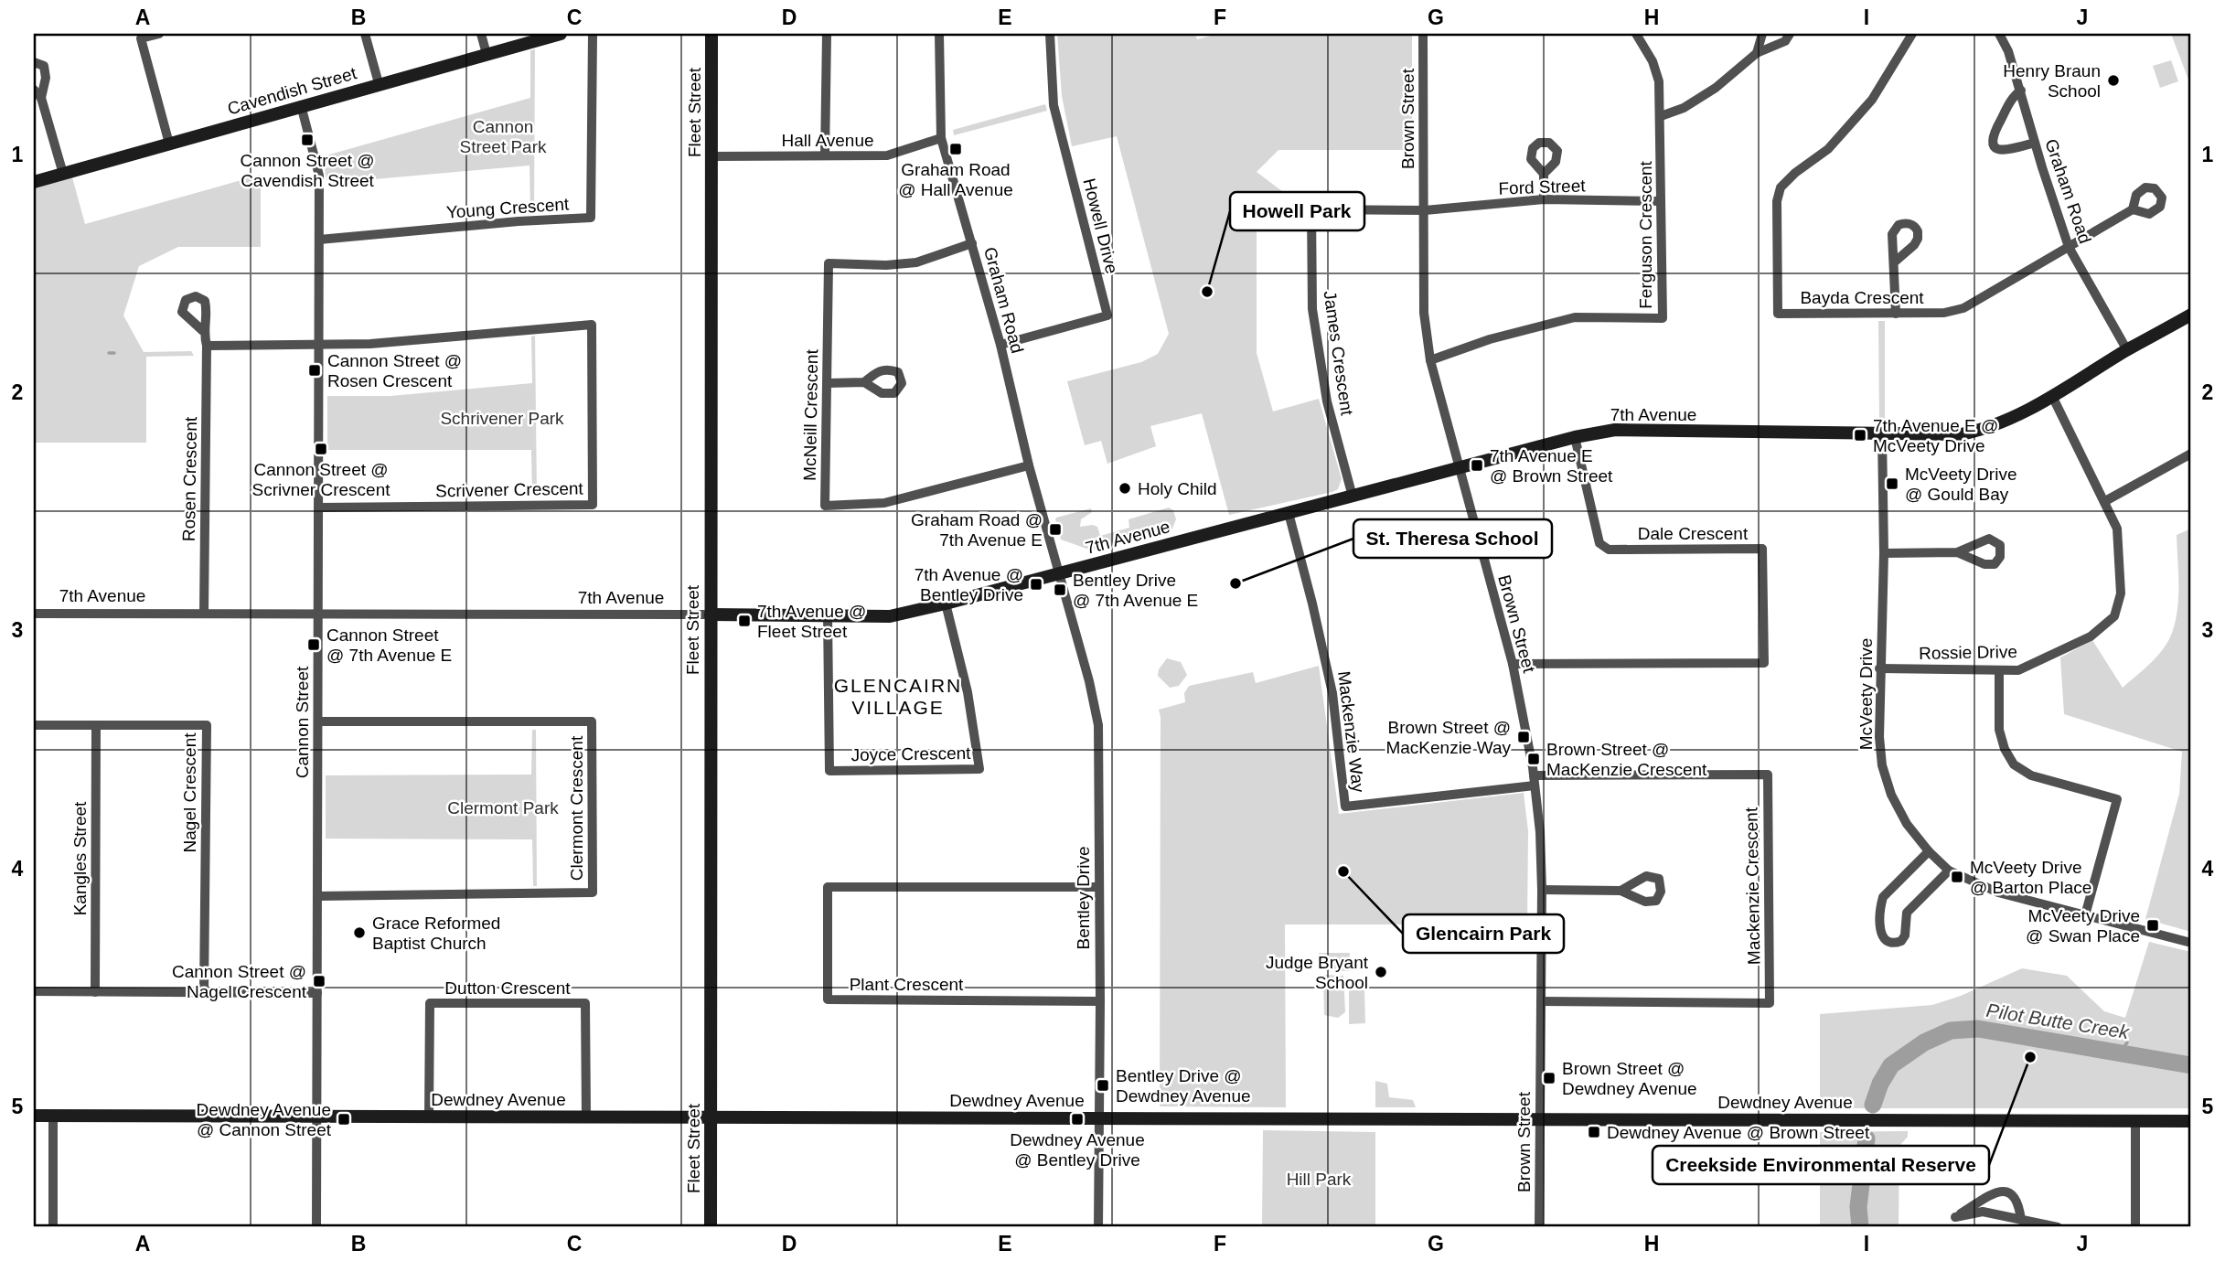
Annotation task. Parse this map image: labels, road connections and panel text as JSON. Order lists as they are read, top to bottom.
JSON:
{
  "streets": {
    "street": [
      "Cavendish Street",
      "Fleet Street",
      "Brown Street",
      "Hall Avenue",
      "Ford Street",
      "Graham Road",
      "Young Crescent",
      "Howell Drive",
      "Ferguson Crescent",
      "Bayda Crescent",
      "James Crescent",
      "7th Avenue",
      "McNeill Crescent",
      "Rosen Crescent",
      "Scrivener Crescent",
      "Dale Crescent",
      "Rossie Drive",
      "McVeety Drive",
      "Cannon Street",
      "Mackenzie Way",
      "Joyce Crescent",
      "Nagel Crescent",
      "Clermont Crescent",
      "Kangles Street",
      "Mackenzie Crescent",
      "Bentley Drive",
      "Plant Crescent",
      "Dutton Crescent",
      "Dewdney Avenue"
    ]
  },
  "crossings": [
    ["Cavendish Street", "Cannon Street"],
    ["Fleet Street", "Hall Avenue"],
    ["Fleet Street", "7th Avenue"],
    ["Fleet Street", "Dewdney Avenue"],
    ["Brown Street", "Ford Street"],
    ["Brown Street", "Ferguson Crescent"],
    ["Brown Street", "James Crescent"],
    ["Brown Street", "7th Avenue"],
    ["Brown Street", "Dale Crescent"],
    ["Brown Street", "Mackenzie Way"],
    ["Brown Street", "Mackenzie Crescent"],
    ["Brown Street", "Dewdney Avenue"],
    ["Hall Avenue", "Graham Road"],
    ["Ford Street", "Ferguson Crescent"],
    ["Ford Street", "James Crescent"],
    ["Graham Road", "Howell Drive"],
    ["Graham Road", "Bayda Crescent"],
    ["Graham Road", "7th Avenue"],
    ["Graham Road", "McNeill Crescent"],
    ["Graham Road", "Bentley Drive"],
    ["Young Crescent", "Cannon Street"],
    ["James Crescent", "7th Avenue"],
    ["7th Avenue", "Rosen Crescent"],
    ["7th Avenue", "Dale Crescent"],
    ["7th Avenue", "Rossie Drive"],
    ["7th Avenue", "McVeety Drive"],
    ["7th Avenue", "Cannon Street"],
    ["7th Avenue", "Mackenzie Way"],
    ["7th Avenue", "Joyce Crescent"],
    ["7th Avenue", "Bentley Drive"],
    ["Scrivener Crescent", "Cannon Street"],
    ["Rossie Drive", "McVeety Drive"],
    ["Cannon Street", "Clermont Crescent"],
    ["Cannon Street", "Dewdney Avenue"],
    ["Mackenzie Way", "Mackenzie Crescent"],
    ["Nagel Crescent", "Kangles Street"],
    ["Bentley Drive", "Plant Crescent"],
    ["Bentley Drive", "Dewdney Avenue"],
    ["Dutton Crescent", "Dewdney Avenue"]
  ],
  "districts": ["GLENCAIRN VILLAGE"],
  "water": ["Pilot Butte Creek"],
  "parks": [
    "Cannon Street Park",
    "Schrivener Park",
    "Clermont Park",
    "Hill Park"
  ],
  "places": {
    "other": [
      "Henry Braun School",
      "Howell Park",
      "Holy Child",
      "St. Theresa School",
      "Glencairn Park",
      "Grace Reformed Baptist Church",
      "Judge Bryant School",
      "Creekside Environmental Reserve"
    ],
    "transit": [
      "Cannon Street @ Cavendish Street",
      "Graham Road @ Hall Avenue",
      "Cannon Street @ Rosen Crescent",
      "7th Avenue E @ McVeety Drive",
      "Cannon Street @ Scrivner Crescent",
      "7th Avenue E @ Brown Street",
      "McVeety Drive @ Gould Bay",
      "Graham Road @ 7th Avenue E",
      "7th Avenue @ Bentley Drive",
      "Bentley Drive @ 7th Avenue E",
      "7th Avenue @ Fleet Street",
      "Cannon Street @ 7th Avenue E",
      "Brown Street @ MacKenzie Way",
      "Brown Street @ MacKenzie Crescent",
      "McVeety Drive @ Barton Place",
      "McVeety Drive @ Swan Place",
      "Cannon Street @ Nagel Crescent",
      "Brown Street @ Dewdney Avenue",
      "Bentley Drive @ Dewdney Avenue",
      "Dewdney Avenue @ Cannon Street",
      "Dewdney Avenue @ Bentley Drive",
      "Dewdney Avenue @ Brown Street"
    ]
  },
  "grid": {
    "columns": [
      "A",
      "B",
      "C",
      "D",
      "E",
      "F",
      "G",
      "H",
      "I",
      "J"
    ],
    "rows": [
      "1",
      "2",
      "3",
      "4",
      "5"
    ]
  }
}
